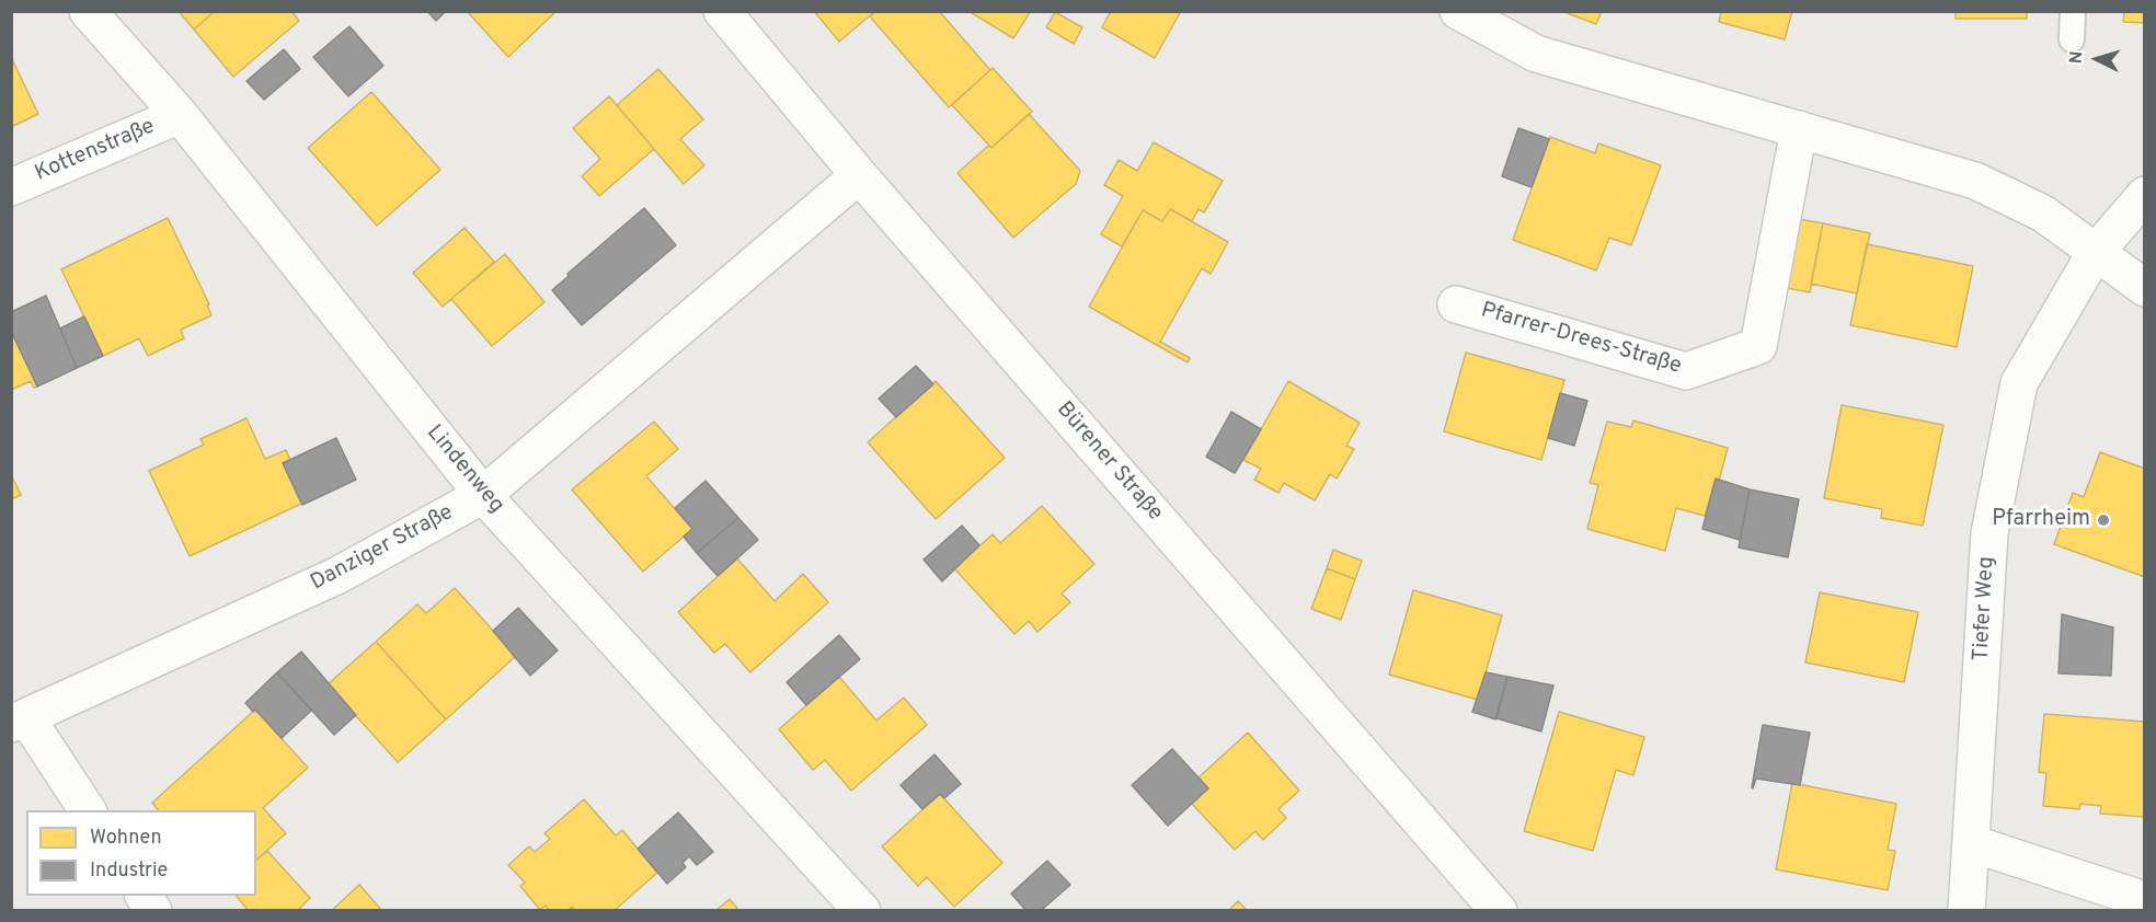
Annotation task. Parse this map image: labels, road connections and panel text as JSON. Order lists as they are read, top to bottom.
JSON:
{
  "streets": {
    "street": [
      "Kottenstraße",
      "Pfarrer-Drees-Straße",
      "Bürener Straße",
      "Lindenweg",
      "Danziger Straße",
      "Tiefer Weg"
    ]
  },
  "crossings": [
    ["Kottenstraße", "Lindenweg"],
    ["Bürener Straße", "Danziger Straße"],
    ["Lindenweg", "Danziger Straße"]
  ],
  "places": ["Pfarrheim"],
  "legend": ["Wohnen", "Industrie"],
  "north": "left"
}
